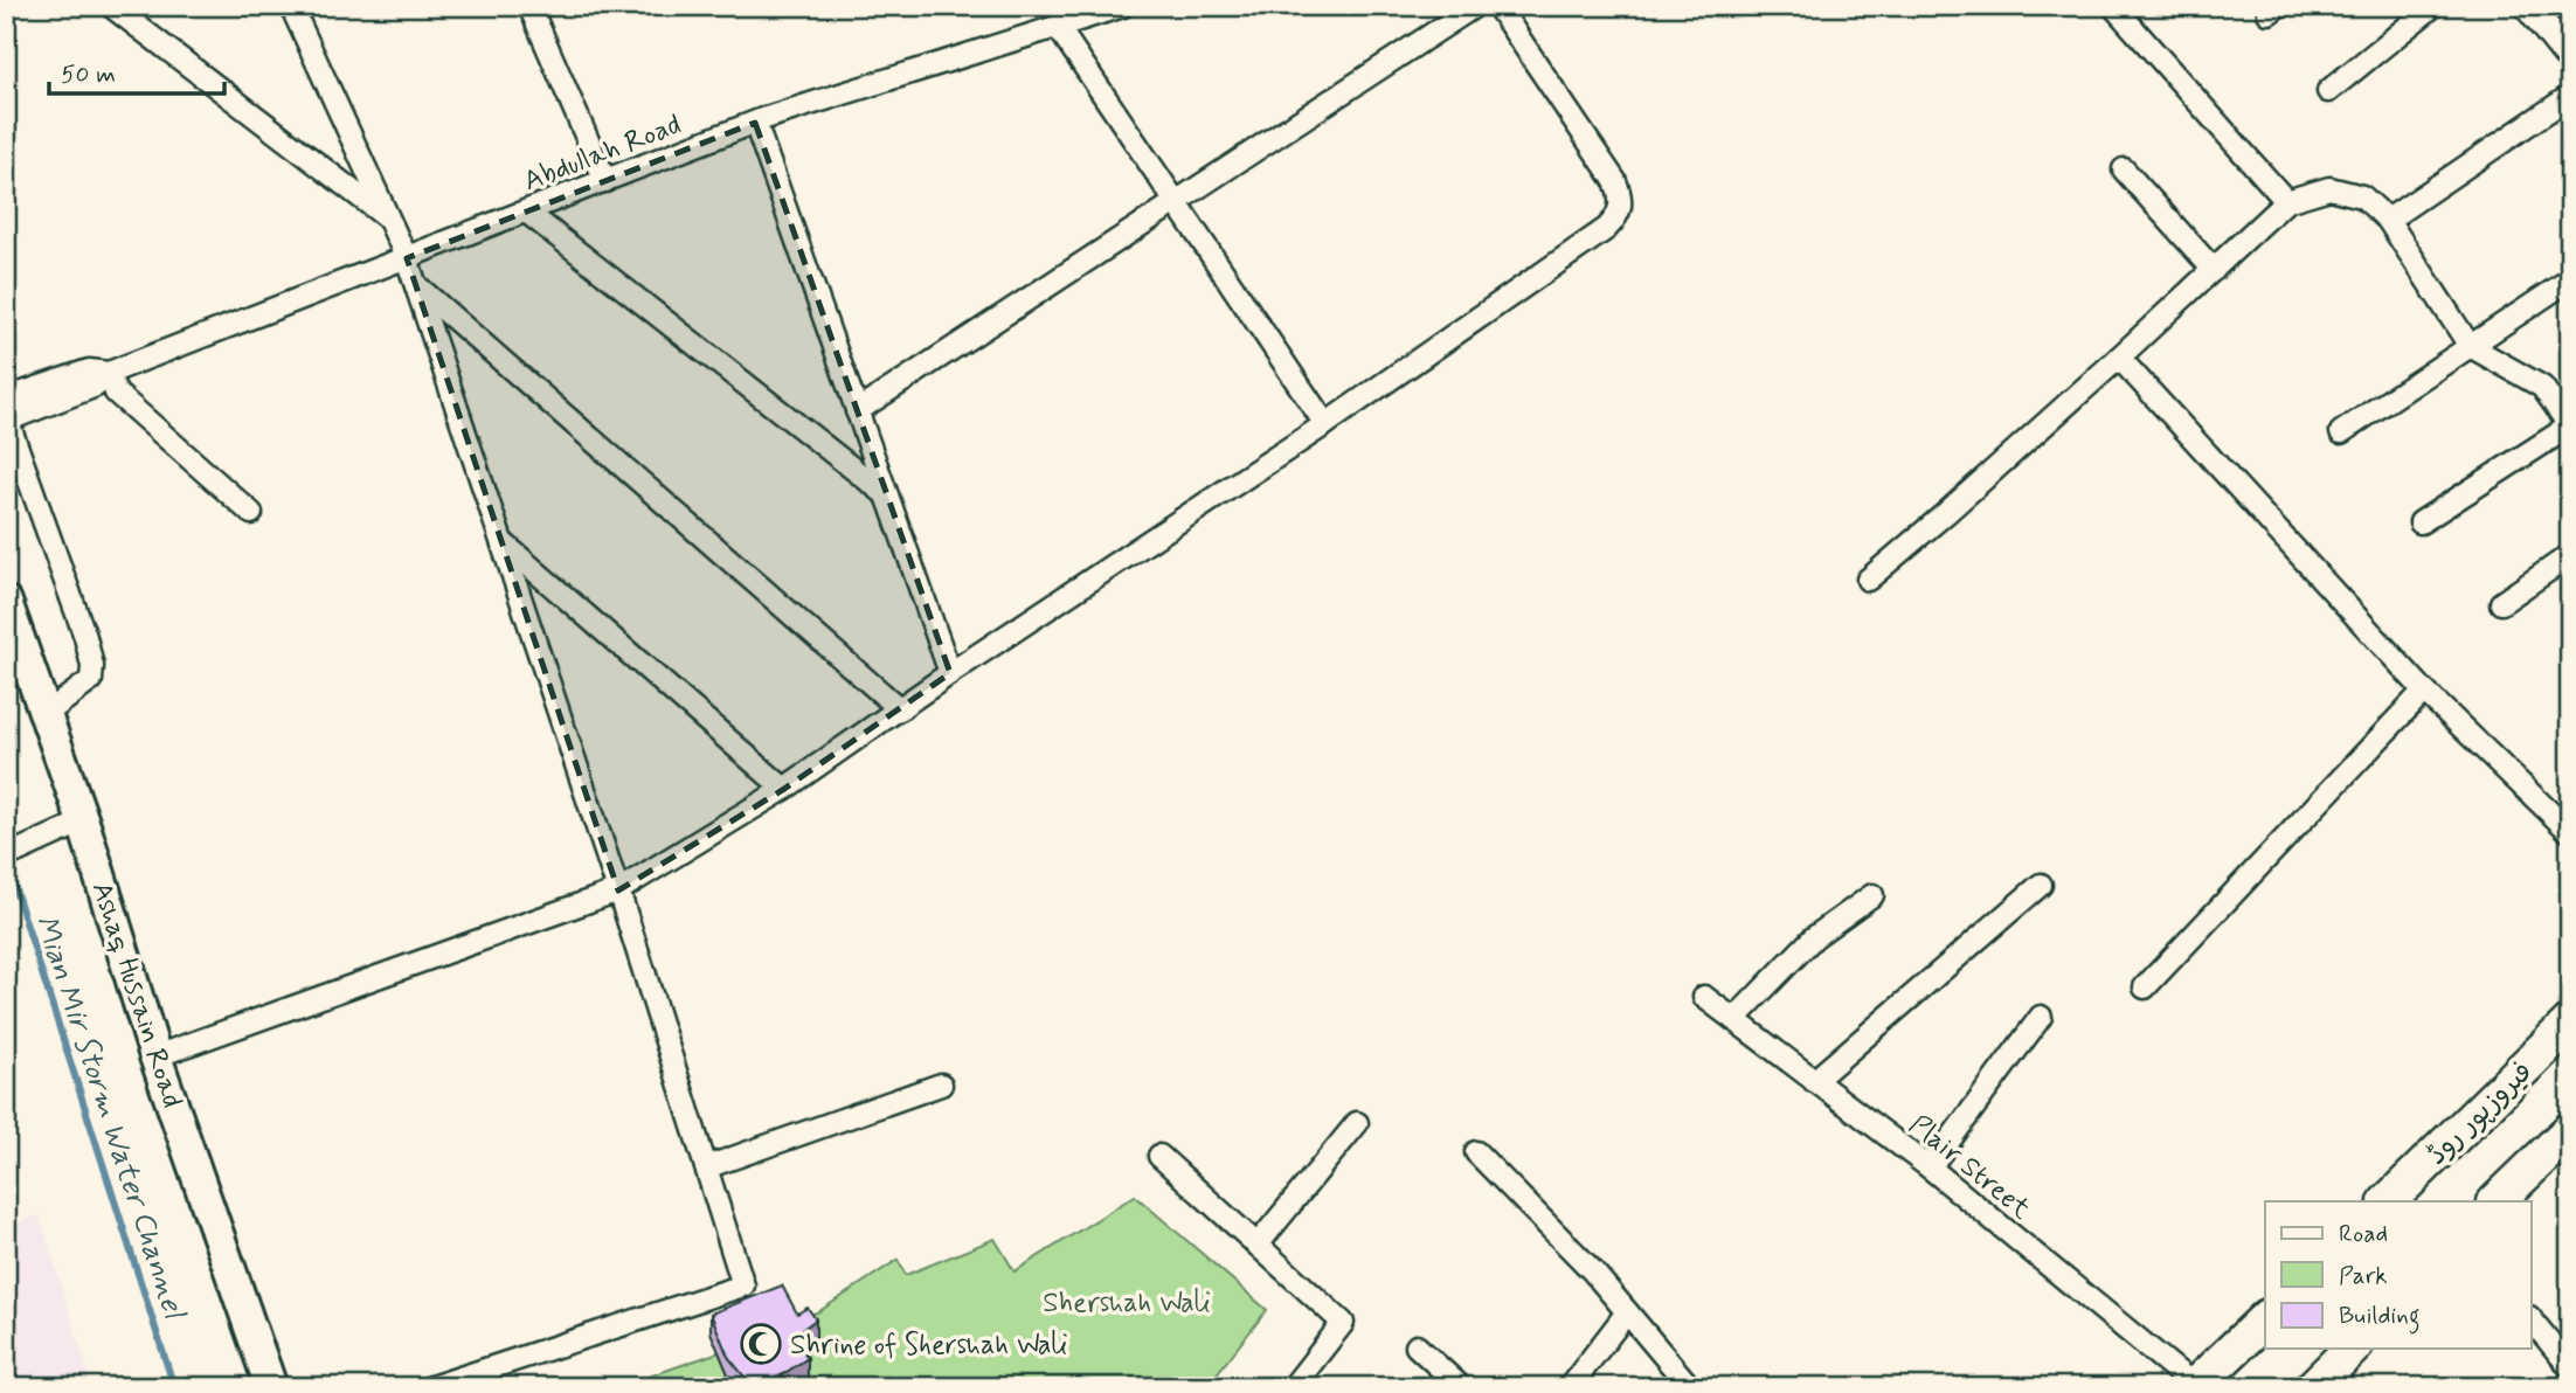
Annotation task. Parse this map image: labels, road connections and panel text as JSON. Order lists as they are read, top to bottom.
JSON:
{
  "streets": {
    "main road": ["Ashaq Hussain Road", "فیروزپور روڈ"],
    "street": ["Abdullah Road", "Plair Street"]
  },
  "water": ["Mian Mir Storm Water Channel"],
  "parks": ["Shershah Wali"],
  "places": {
    "mosque": ["Shrine of Shershah Wali"]
  },
  "legend": ["Road", "Park", "Building"],
  "scale_bar": "50 m"
}
